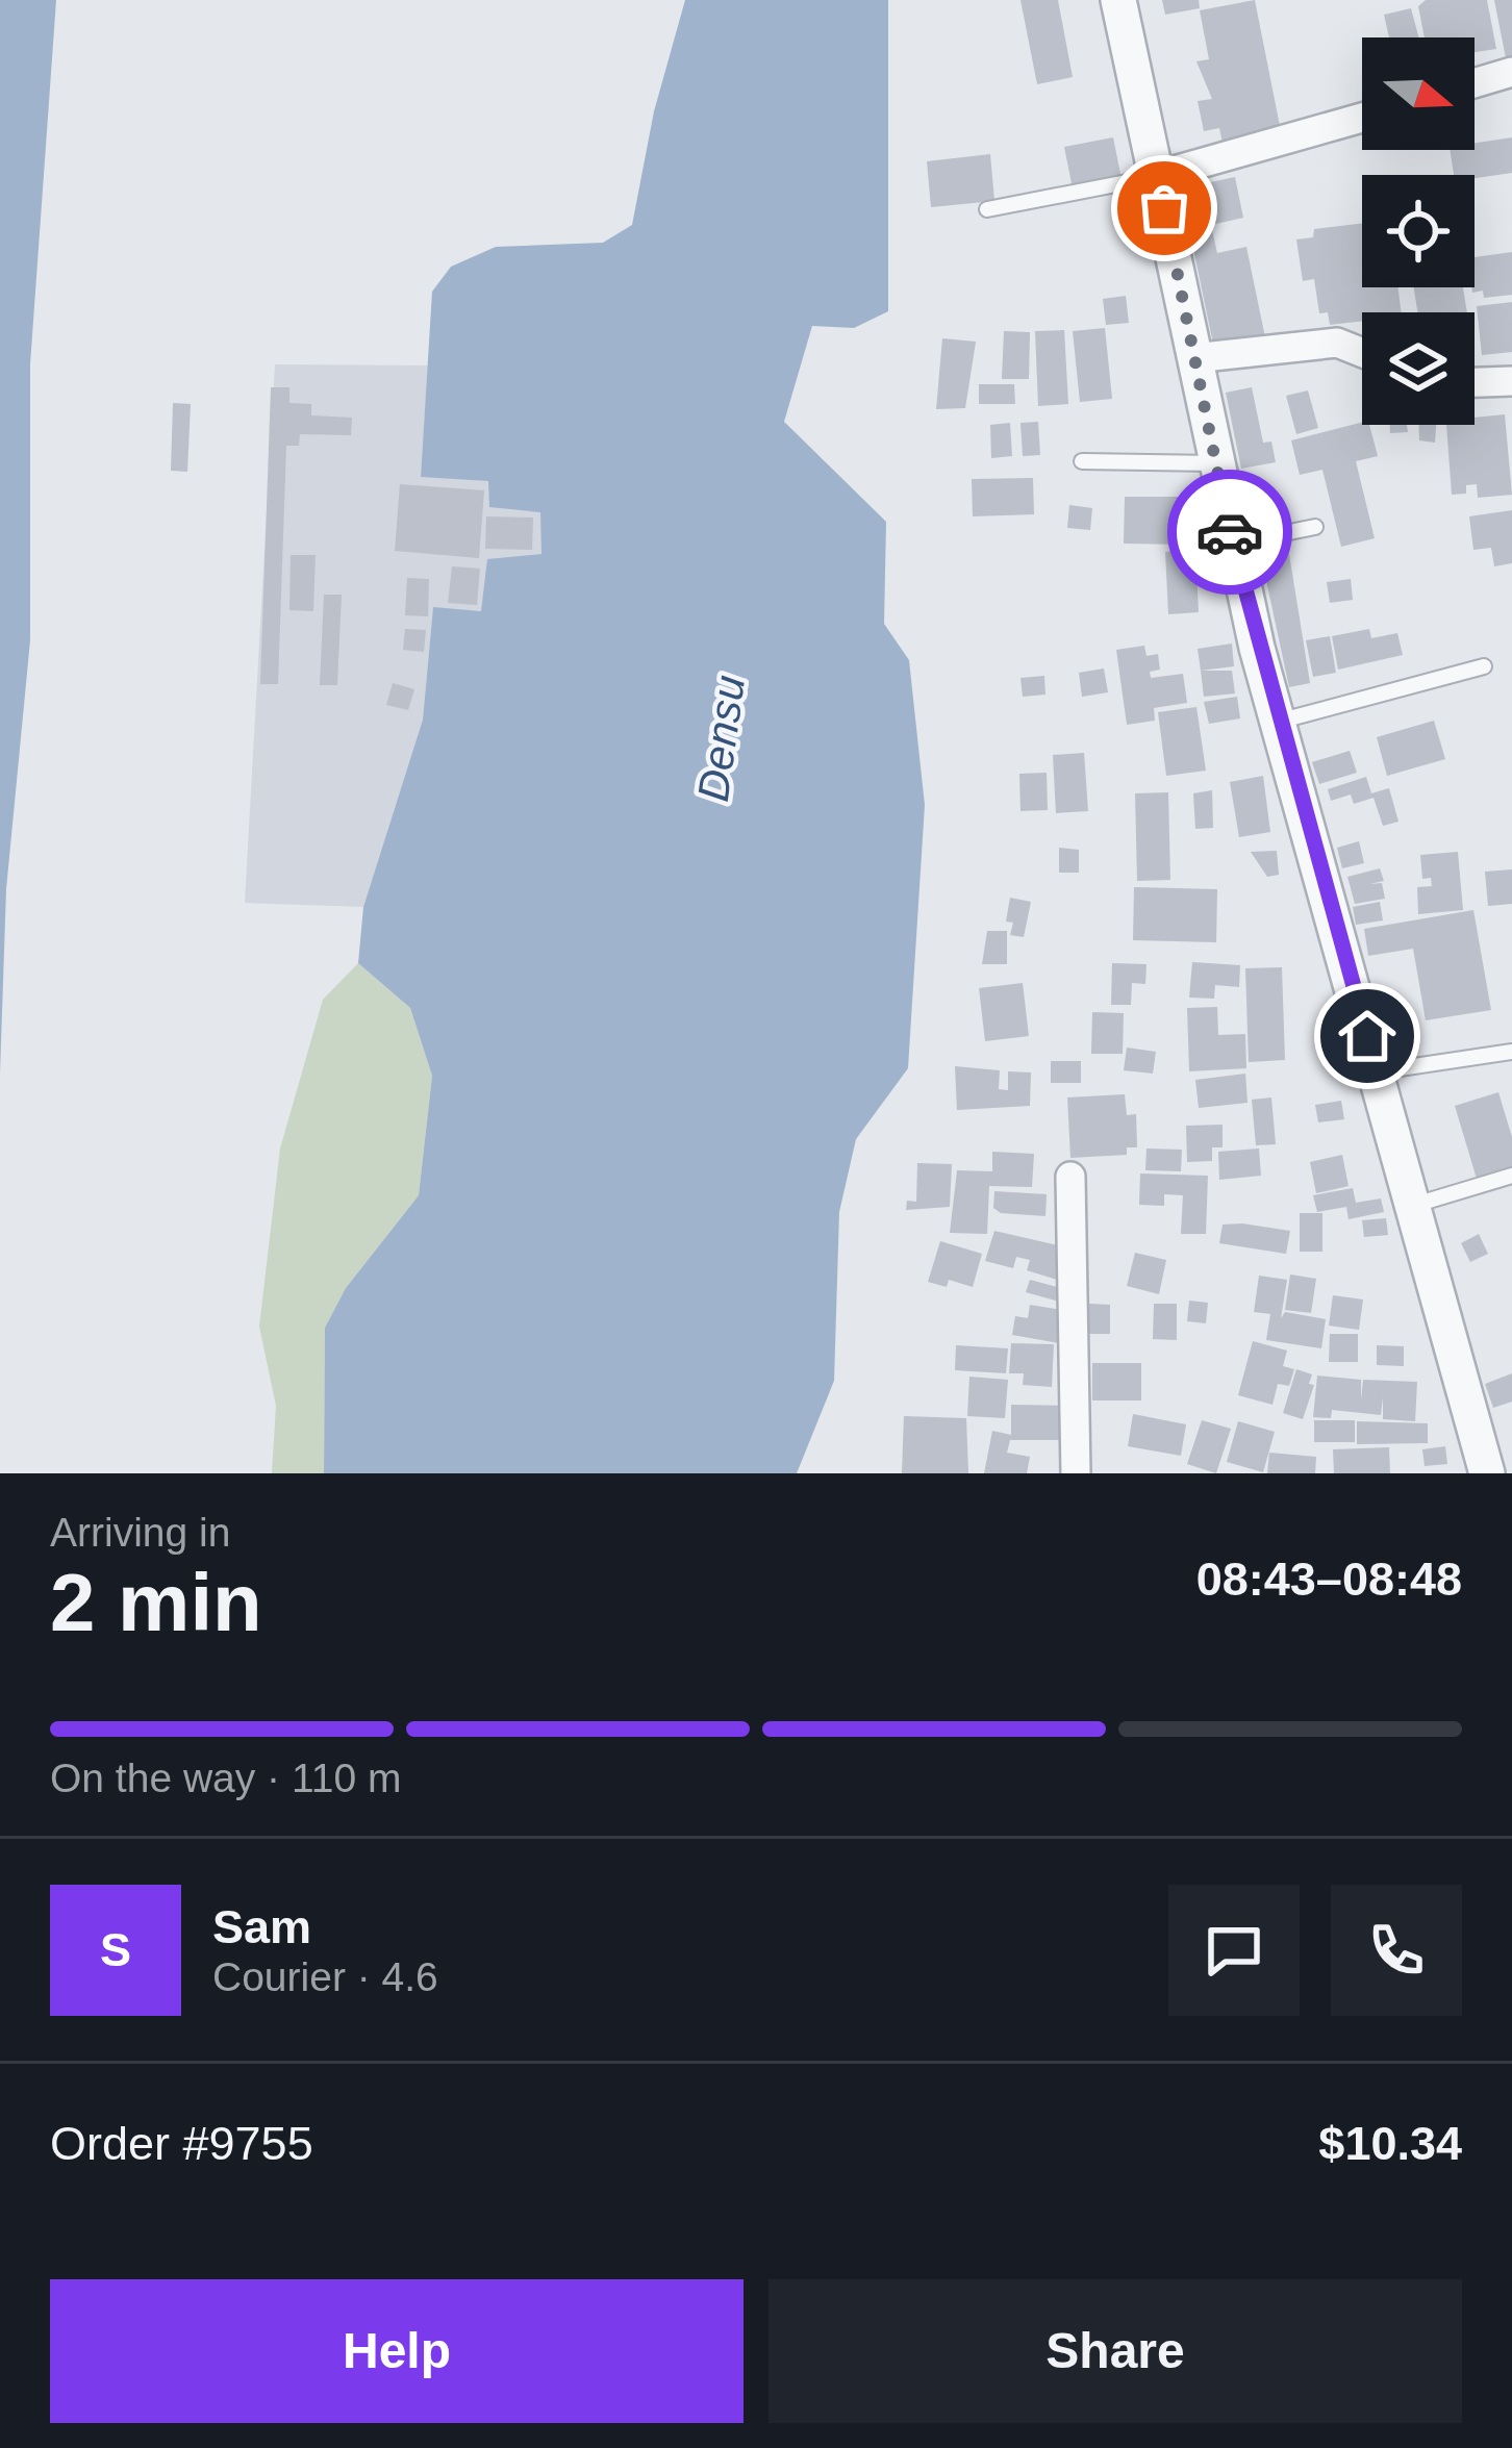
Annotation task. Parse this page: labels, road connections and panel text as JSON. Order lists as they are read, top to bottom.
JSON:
{
  "water": ["Densu"],
  "north": "right",
  "page": {
    "heading": ["2 min", "Arriving in", "08:43–08:48"],
    "panel": [
      "Sam",
      "Courier · 4.6",
      "Order #9755",
      "$10.34"
    ],
    "bar": "On the way · 110 m",
    "round": "S",
    "buttons": ["Help", "Share"]
  }
}
